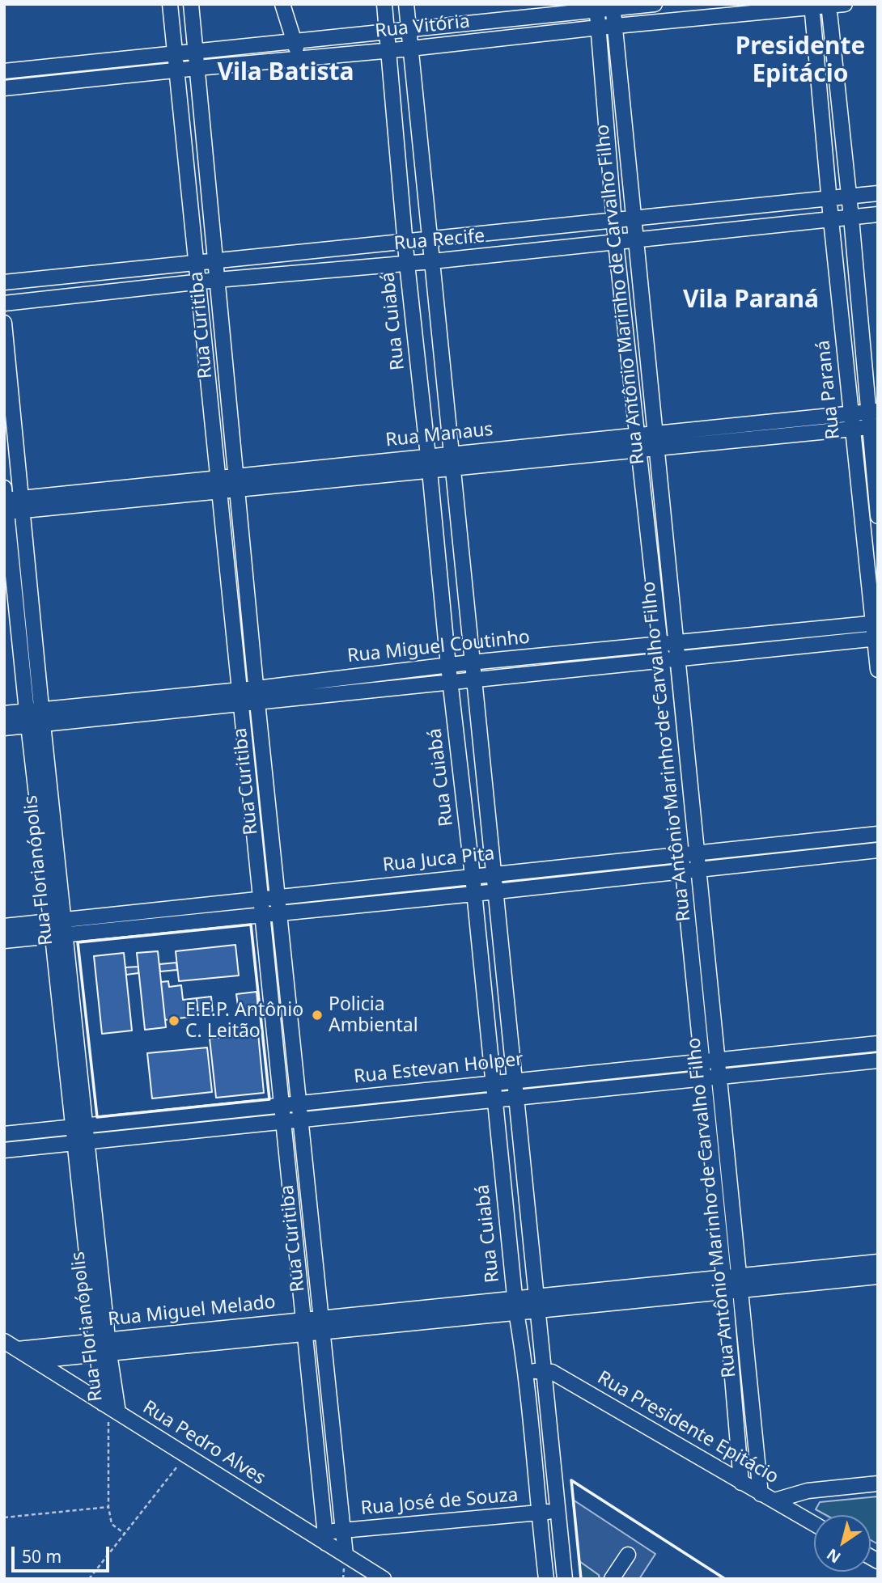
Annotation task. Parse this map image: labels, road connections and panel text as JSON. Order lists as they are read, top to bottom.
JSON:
{
  "streets": {
    "street": [
      "Rua Vitória",
      "Rua Recife",
      "Rua Antônio Marinho de Carvalho Filho",
      "Rua Cuiabá",
      "Rua Curitiba",
      "Rua Paraná",
      "Rua Manaus",
      "Rua Miguel Coutinho",
      "Rua Juca Pita",
      "Rua Florianópolis",
      "Rua Estevan Holper",
      "Rua Miguel Melado",
      "Rua Presidente Epitácio",
      "Rua Pedro Alves",
      "Rua José de Souza"
    ]
  },
  "crossings": [
    ["Rua Vitória", "Rua Antônio Marinho de Carvalho Filho"],
    ["Rua Vitória", "Rua Cuiabá"],
    ["Rua Vitória", "Rua Curitiba"],
    ["Rua Vitória", "Rua Paraná"],
    ["Rua Recife", "Rua Antônio Marinho de Carvalho Filho"],
    ["Rua Recife", "Rua Cuiabá"],
    ["Rua Recife", "Rua Curitiba"],
    ["Rua Recife", "Rua Paraná"],
    ["Rua Antônio Marinho de Carvalho Filho", "Rua Manaus"],
    ["Rua Antônio Marinho de Carvalho Filho", "Rua Miguel Coutinho"],
    ["Rua Antônio Marinho de Carvalho Filho", "Rua Juca Pita"],
    ["Rua Antônio Marinho de Carvalho Filho", "Rua Estevan Holper"],
    ["Rua Antônio Marinho de Carvalho Filho", "Rua Miguel Melado"],
    ["Rua Antônio Marinho de Carvalho Filho", "Rua Presidente Epitácio"],
    ["Rua Cuiabá", "Rua Manaus"],
    ["Rua Cuiabá", "Rua Miguel Coutinho"],
    ["Rua Cuiabá", "Rua Juca Pita"],
    ["Rua Cuiabá", "Rua Estevan Holper"],
    ["Rua Cuiabá", "Rua Miguel Melado"],
    ["Rua Cuiabá", "Rua Presidente Epitácio"],
    ["Rua Cuiabá", "Rua José de Souza"],
    ["Rua Curitiba", "Rua Manaus"],
    ["Rua Curitiba", "Rua Miguel Coutinho"],
    ["Rua Curitiba", "Rua Juca Pita"],
    ["Rua Curitiba", "Rua Estevan Holper"],
    ["Rua Curitiba", "Rua Miguel Melado"],
    ["Rua Curitiba", "Rua Pedro Alves"],
    ["Rua Curitiba", "Rua José de Souza"],
    ["Rua Paraná", "Rua Manaus"],
    ["Rua Paraná", "Rua Miguel Coutinho"],
    ["Rua Manaus", "Rua Florianópolis"],
    ["Rua Miguel Coutinho", "Rua Florianópolis"],
    ["Rua Juca Pita", "Rua Florianópolis"],
    ["Rua Florianópolis", "Rua Estevan Holper"],
    ["Rua Florianópolis", "Rua Miguel Melado"],
    ["Rua Florianópolis", "Rua Pedro Alves"],
    ["Rua Miguel Melado", "Rua Pedro Alves"],
    ["Rua Pedro Alves", "Rua José de Souza"]
  ],
  "districts": ["Presidente Epitácio", "Vila Batista", "Vila Paraná"],
  "places": ["Policia Ambiental", "E.E.P. Antônio C. Leitão"],
  "scale_bar": "50 m",
  "north": "bottom left"
}
